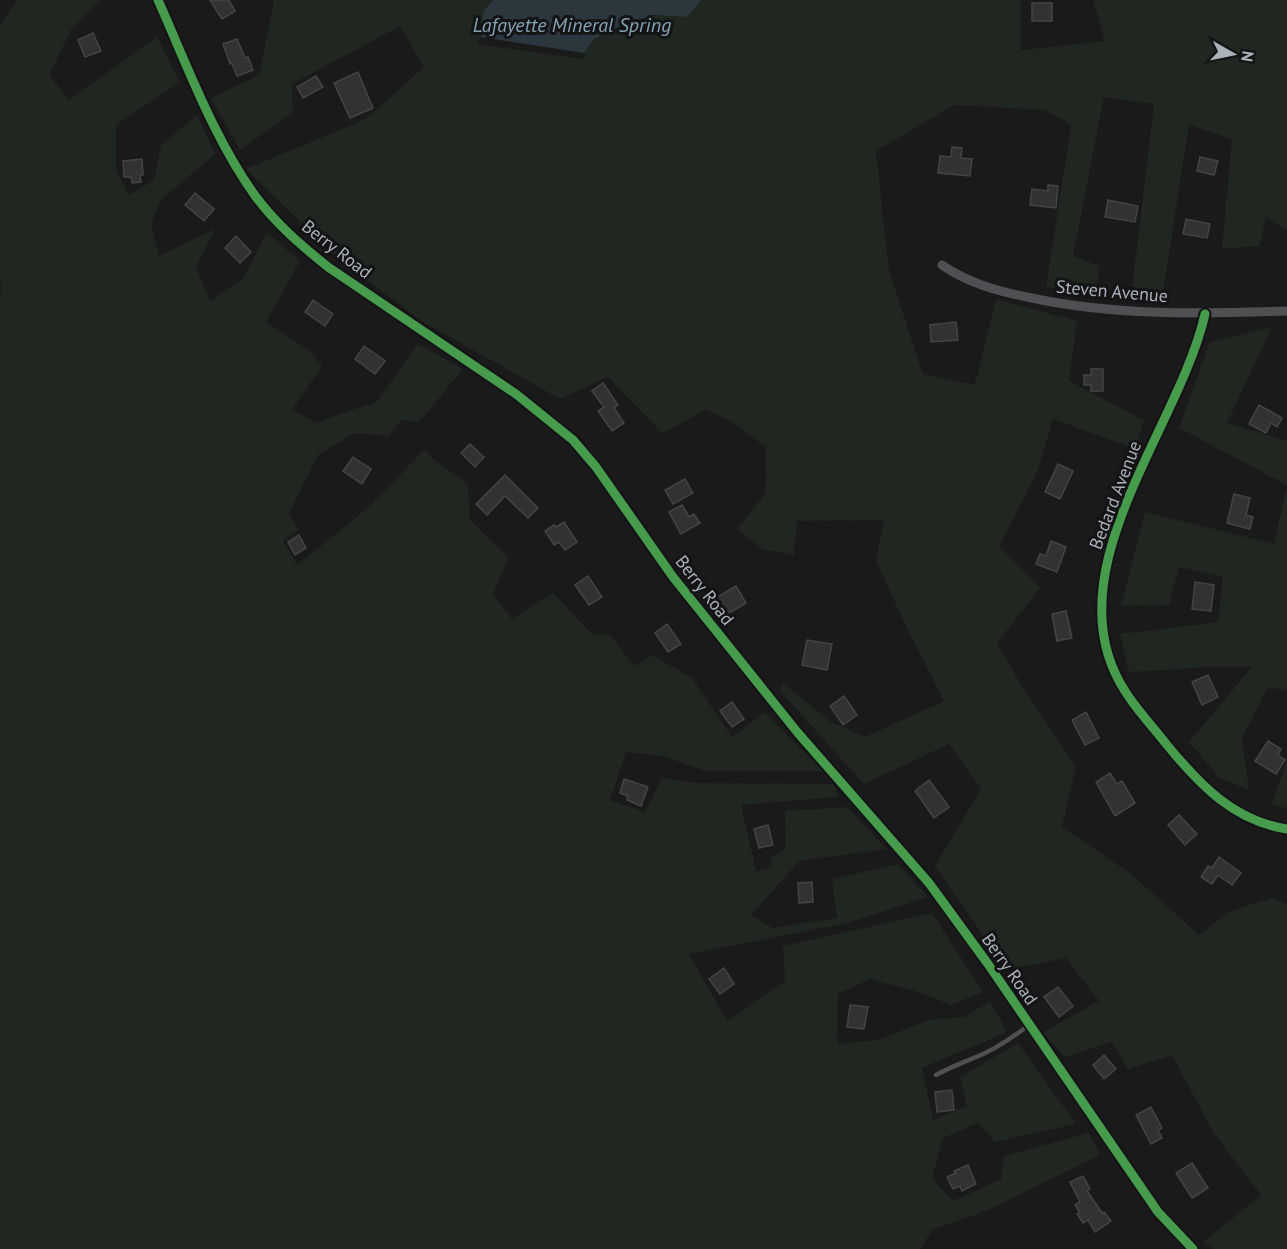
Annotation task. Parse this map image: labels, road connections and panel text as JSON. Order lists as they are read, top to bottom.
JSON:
{
  "streets": {
    "street": ["Berry Road", "Steven Avenue", "Bedard Avenue"]
  },
  "crossings": [
    ["Steven Avenue", "Bedard Avenue"]
  ],
  "water": ["Lafayette Mineral Spring"],
  "north": "right"
}
